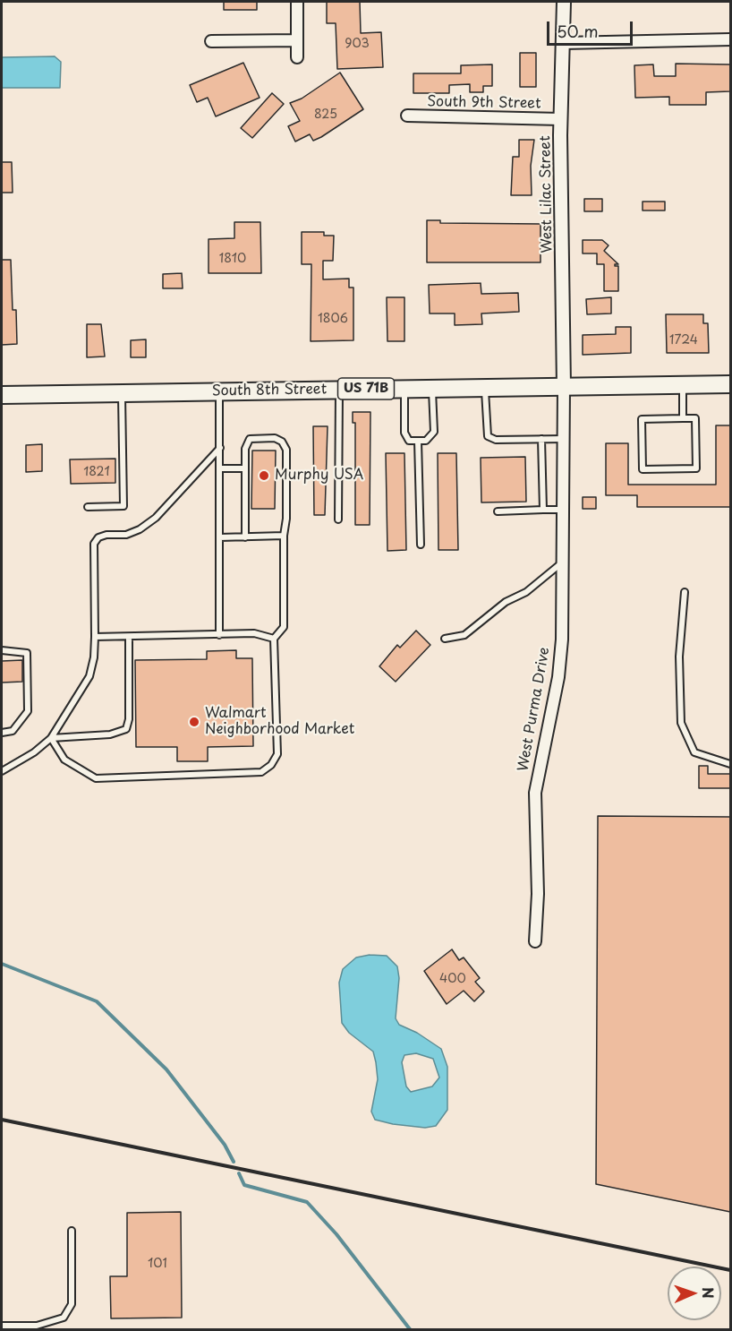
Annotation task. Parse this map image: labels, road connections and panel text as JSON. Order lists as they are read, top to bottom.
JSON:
{
  "streets": {
    "main road": ["US 71B", "South 8th Street"],
    "street": ["South 9th Street", "West Lilac Street", "West Purma Drive"]
  },
  "crossings": [
    ["South 9th Street", "West Lilac Street"],
    ["West Lilac Street", "South 8th Street"],
    ["West Lilac Street", "West Purma Drive"],
    ["South 8th Street", "West Purma Drive"]
  ],
  "places": ["Murphy USA", "Walmart Neighborhood Market"],
  "house_numbers": [
    "903",
    "825",
    "1810",
    "1806",
    "1724",
    "1821",
    "400",
    "101"
  ],
  "scale_bar": "50 m",
  "north": "right"
}
